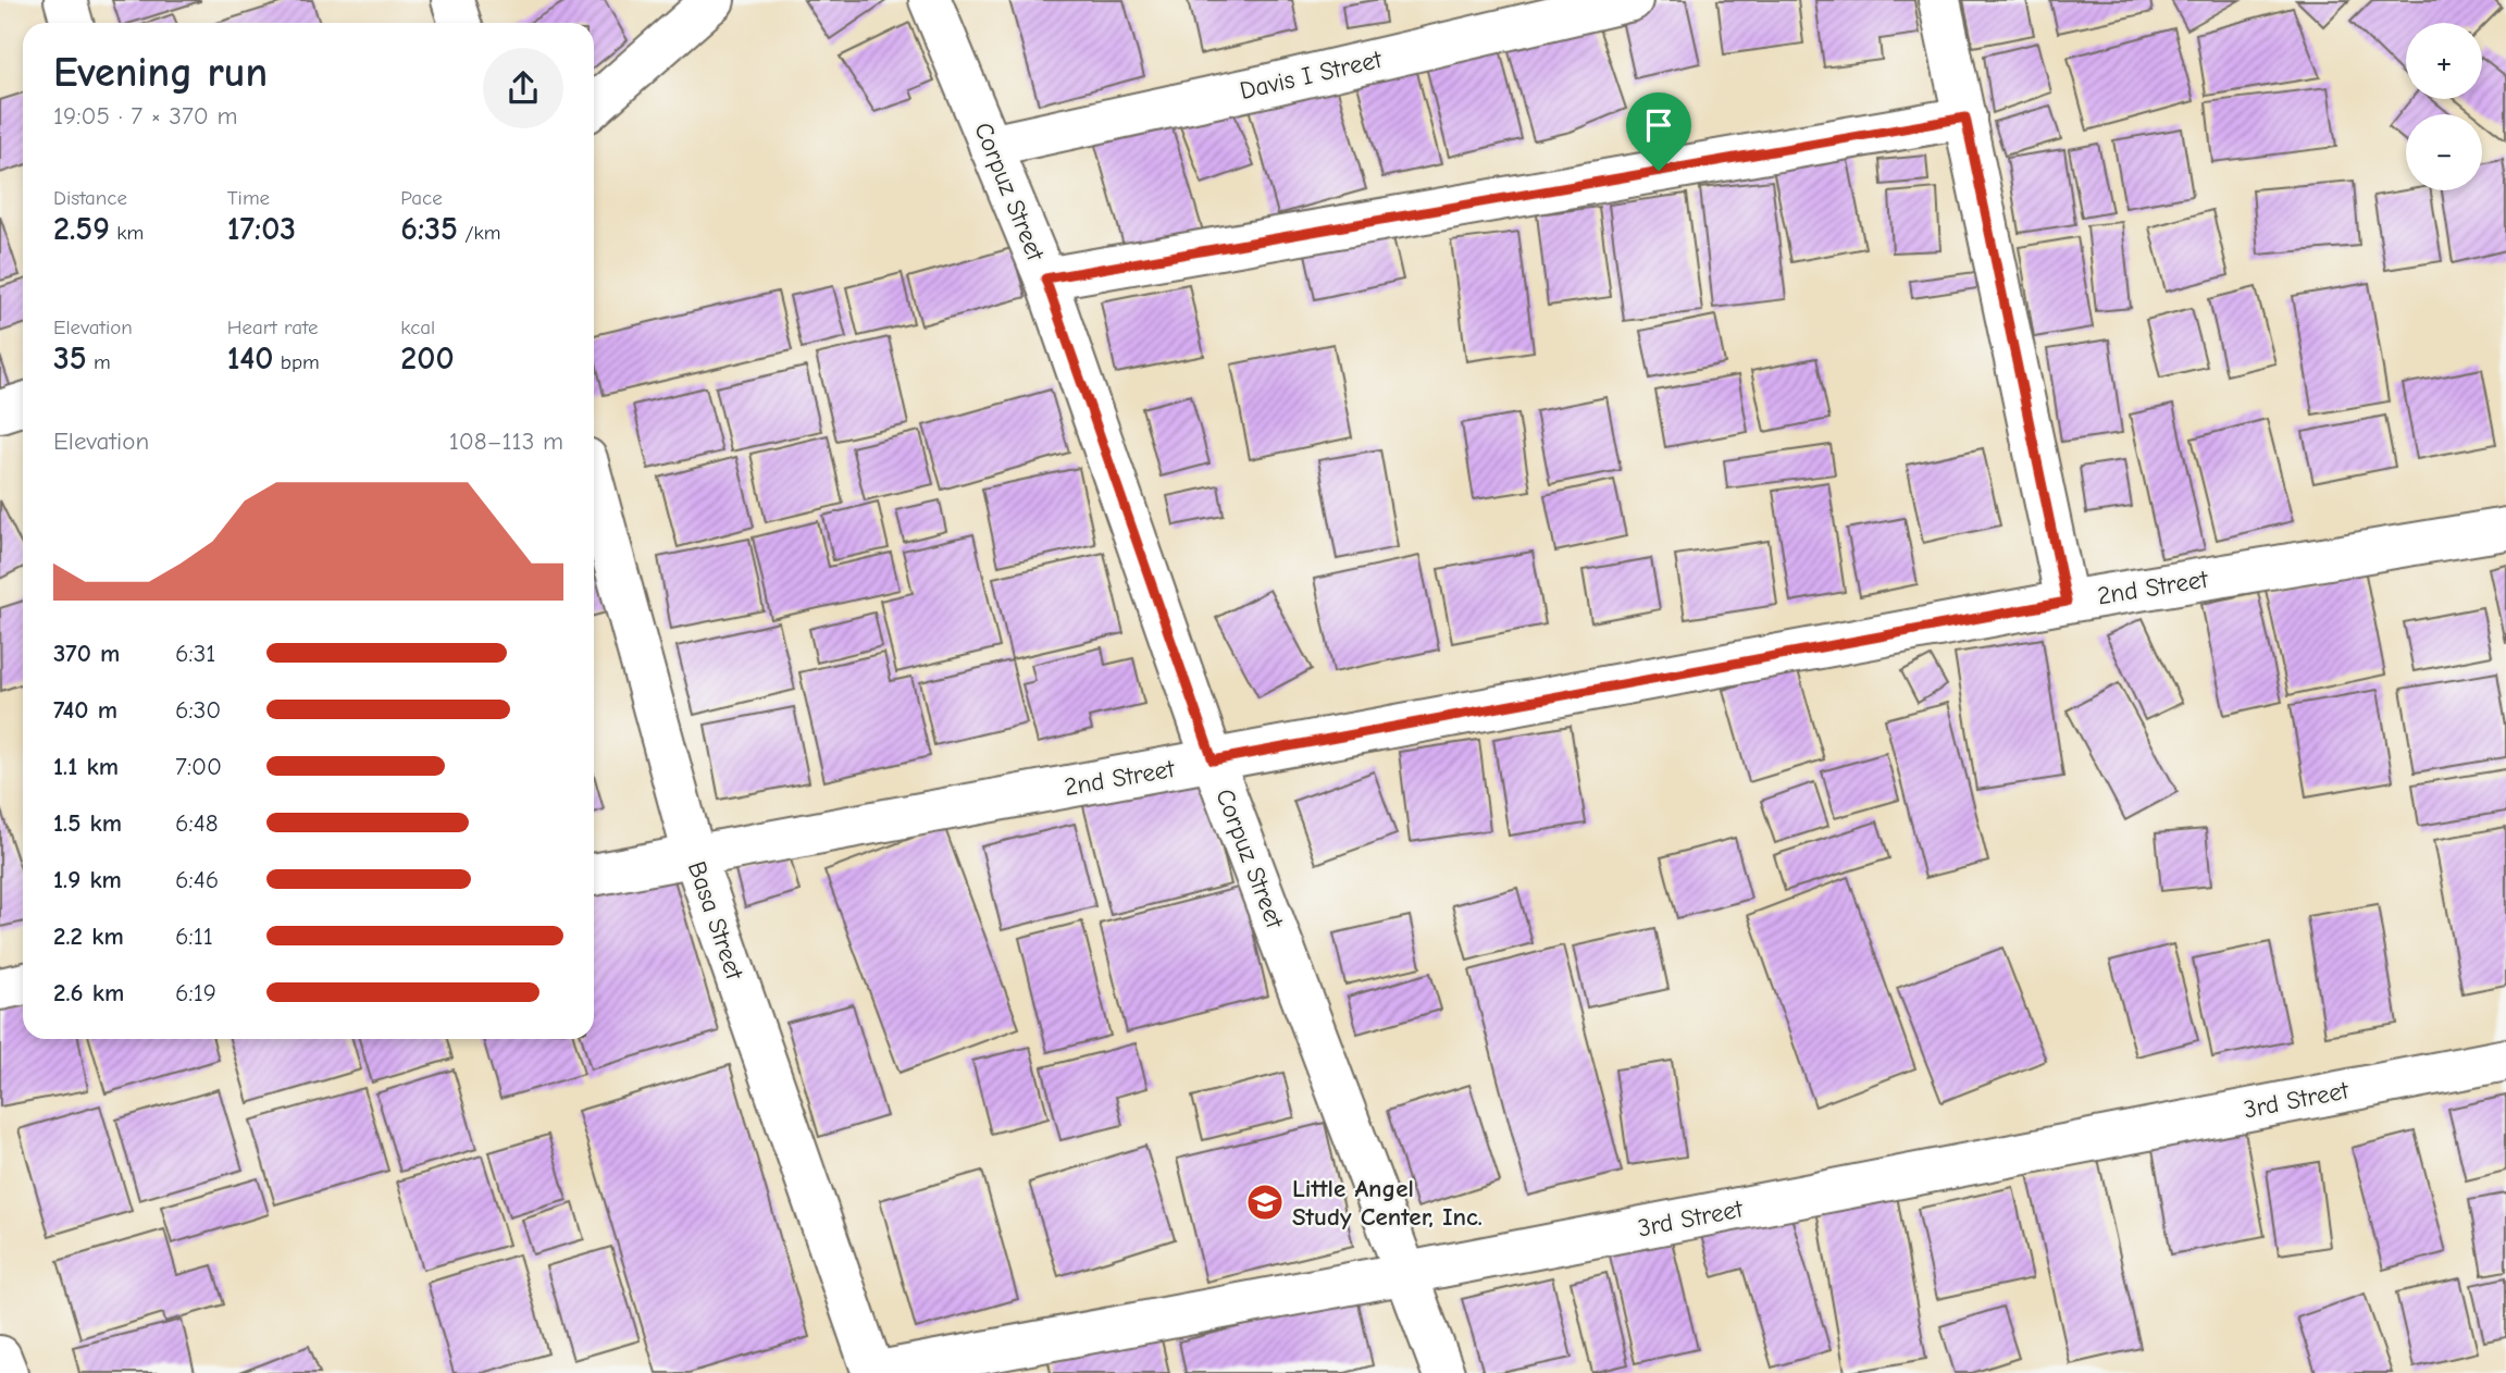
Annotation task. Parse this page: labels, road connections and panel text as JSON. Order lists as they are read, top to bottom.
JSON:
{
  "streets": {
    "street": [
      "Davis I Street",
      "Corpuz Street",
      "2nd Street",
      "Basa Street",
      "3rd Street"
    ]
  },
  "crossings": [
    ["Davis I Street", "Corpuz Street"],
    ["Corpuz Street", "2nd Street"],
    ["Corpuz Street", "3rd Street"],
    ["2nd Street", "Basa Street"],
    ["Basa Street", "3rd Street"]
  ],
  "places": {
    "school or university": ["Little Angel Study Center, Inc."]
  },
  "page": {
    "map_buttons": ["+", "−"],
    "heading": ["Evening run", "19:05 · 7 × 370 m"],
    "stats": [
      ["Distance", "2.59 km"],
      ["Time", "17:03"],
      ["Pace", "6:35 /km"],
      ["Elevation", "35 m"],
      ["Heart rate", "140 bpm"],
      ["kcal", "200"]
    ],
    "chart": ["Elevation", "108–113 m"],
    "list": [
      {
        "name": "370 m",
        "note": "6:31"
      },
      {
        "name": "740 m",
        "note": "6:30"
      },
      {
        "name": "1.1 km",
        "note": "7:00"
      },
      {
        "name": "1.5 km",
        "note": "6:48"
      },
      {
        "name": "1.9 km",
        "note": "6:46"
      },
      {
        "name": "2.2 km",
        "note": "6:11"
      },
      {
        "name": "2.6 km",
        "note": "6:19"
      }
    ]
  }
}
